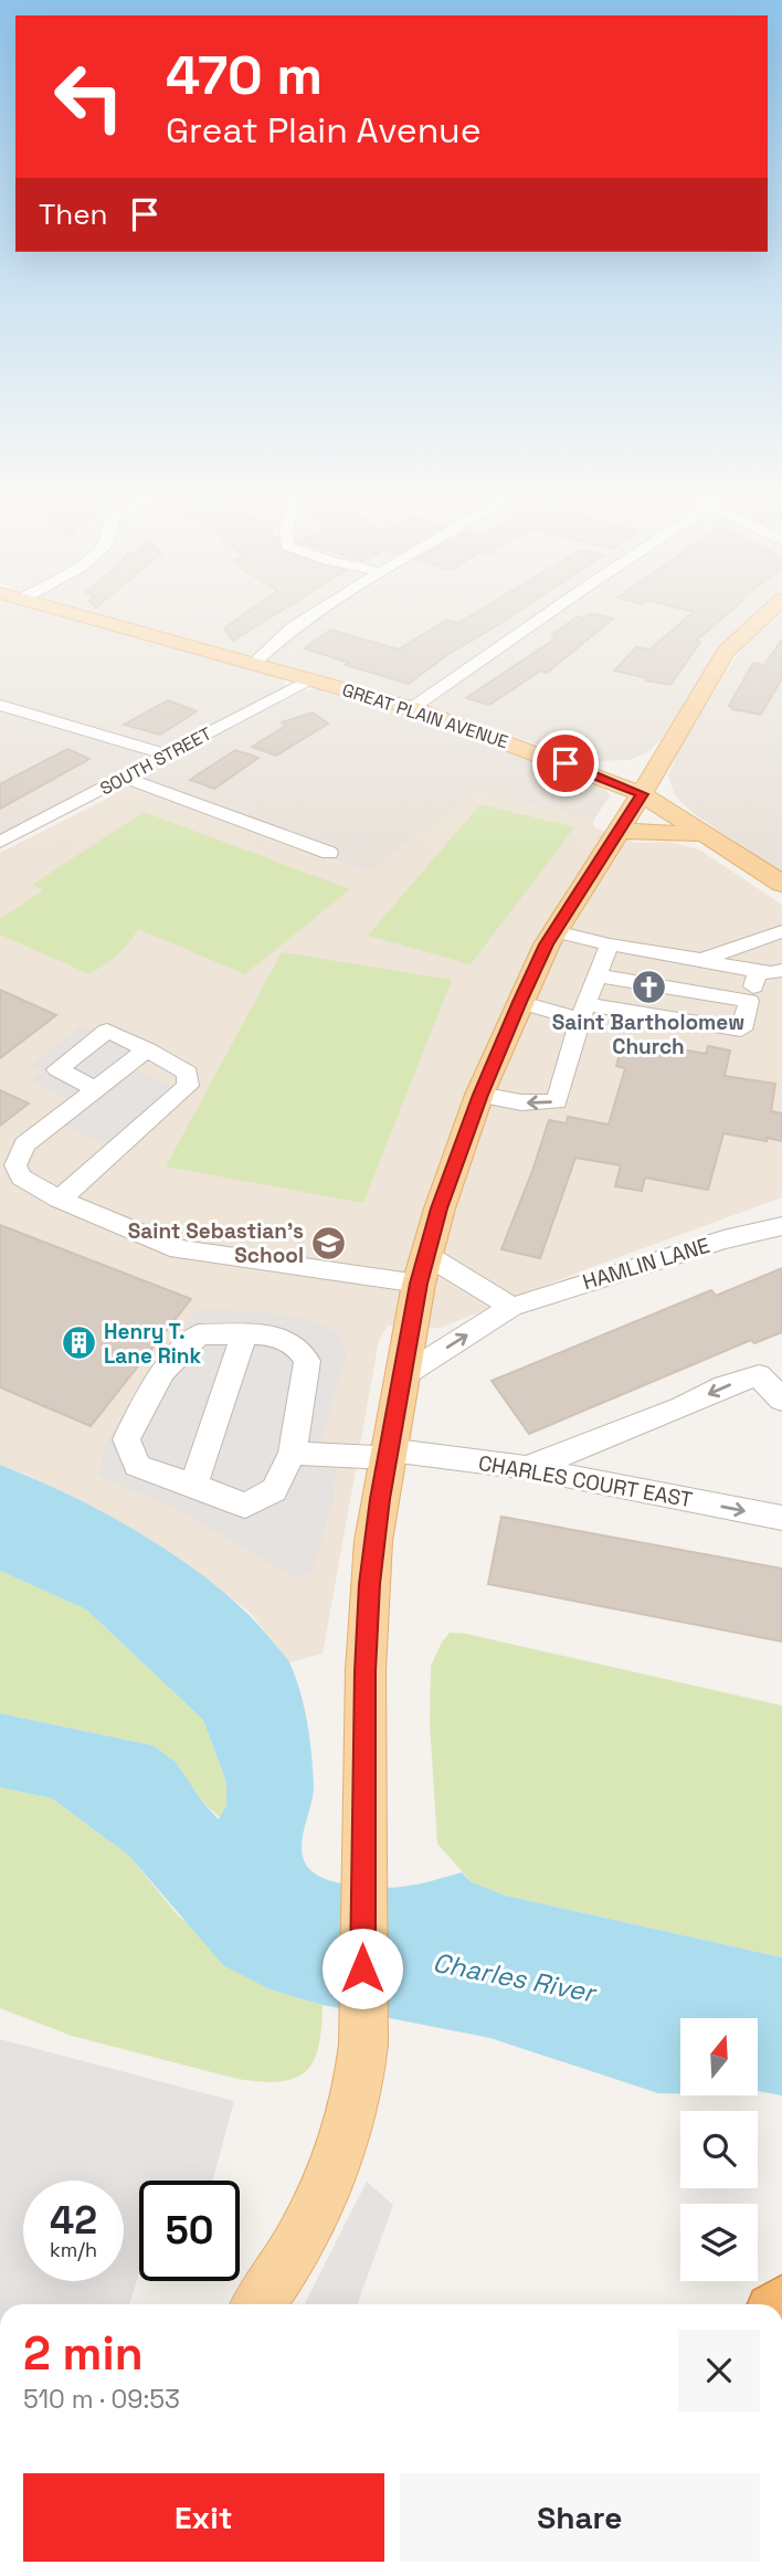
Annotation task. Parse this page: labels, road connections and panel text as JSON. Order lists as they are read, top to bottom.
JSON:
{
  "streets": {
    "main road": ["GREAT PLAIN AVENUE"],
    "street": ["SOUTH STREET", "HAMLIN LANE", "CHARLES COURT EAST"]
  },
  "crossings": [
    ["GREAT PLAIN AVENUE", "SOUTH STREET"]
  ],
  "one_way": ["CHARLES COURT EAST"],
  "water": ["Charles River"],
  "places": {
    "church": ["Saint Bartholomew Church"],
    "school or university": ["Saint Sebastian's School"],
    "building": ["Henry T. Lane Rink"]
  },
  "north": "top",
  "page": {
    "turn": ["470 m", "Great Plain Avenue"],
    "then": "Then",
    "speed": "42 km/h",
    "limit": "50",
    "heading": ["2 min", "510 m · 09:53"],
    "buttons": ["Exit", "Share"]
  }
}
